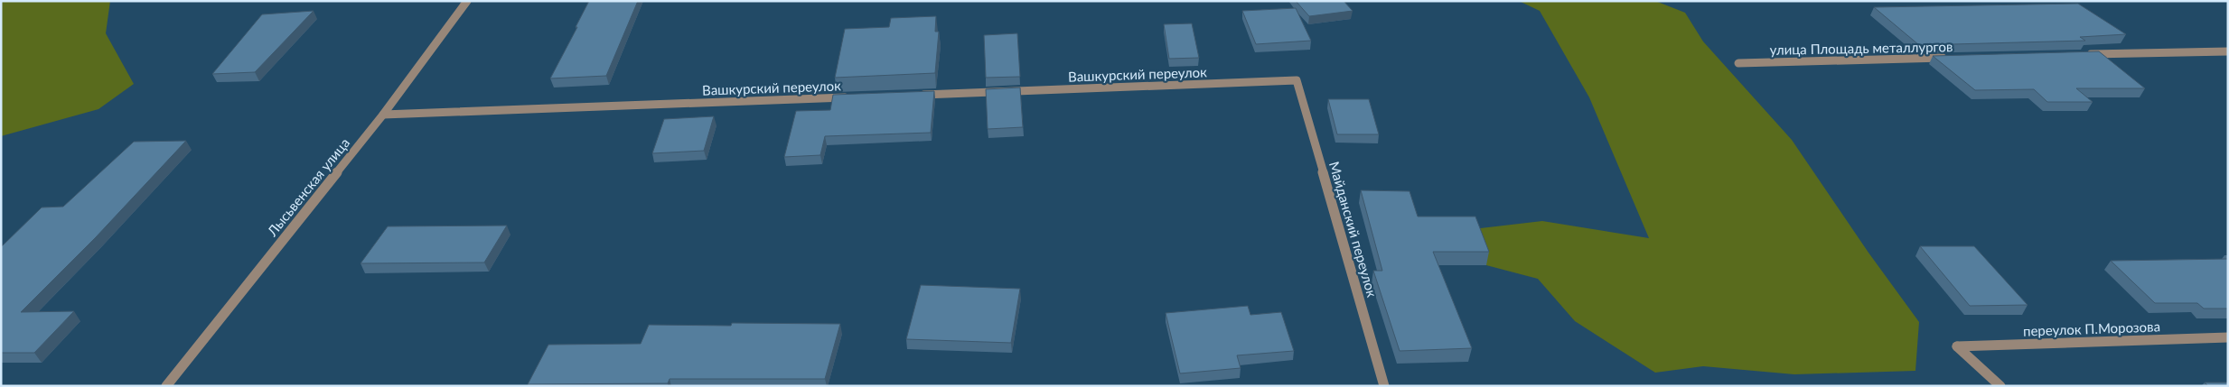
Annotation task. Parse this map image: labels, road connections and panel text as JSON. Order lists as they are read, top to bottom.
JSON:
{
  "streets": {
    "street": [
      "улица Площадь металлургов",
      "Вашкурский переулок",
      "Лысьвенская улица",
      "Майданский переулок",
      "переулок П.Морозова"
    ]
  },
  "crossings": [
    ["Вашкурский переулок", "Лысьвенская улица"],
    ["Вашкурский переулок", "Майданский переулок"]
  ]
}
